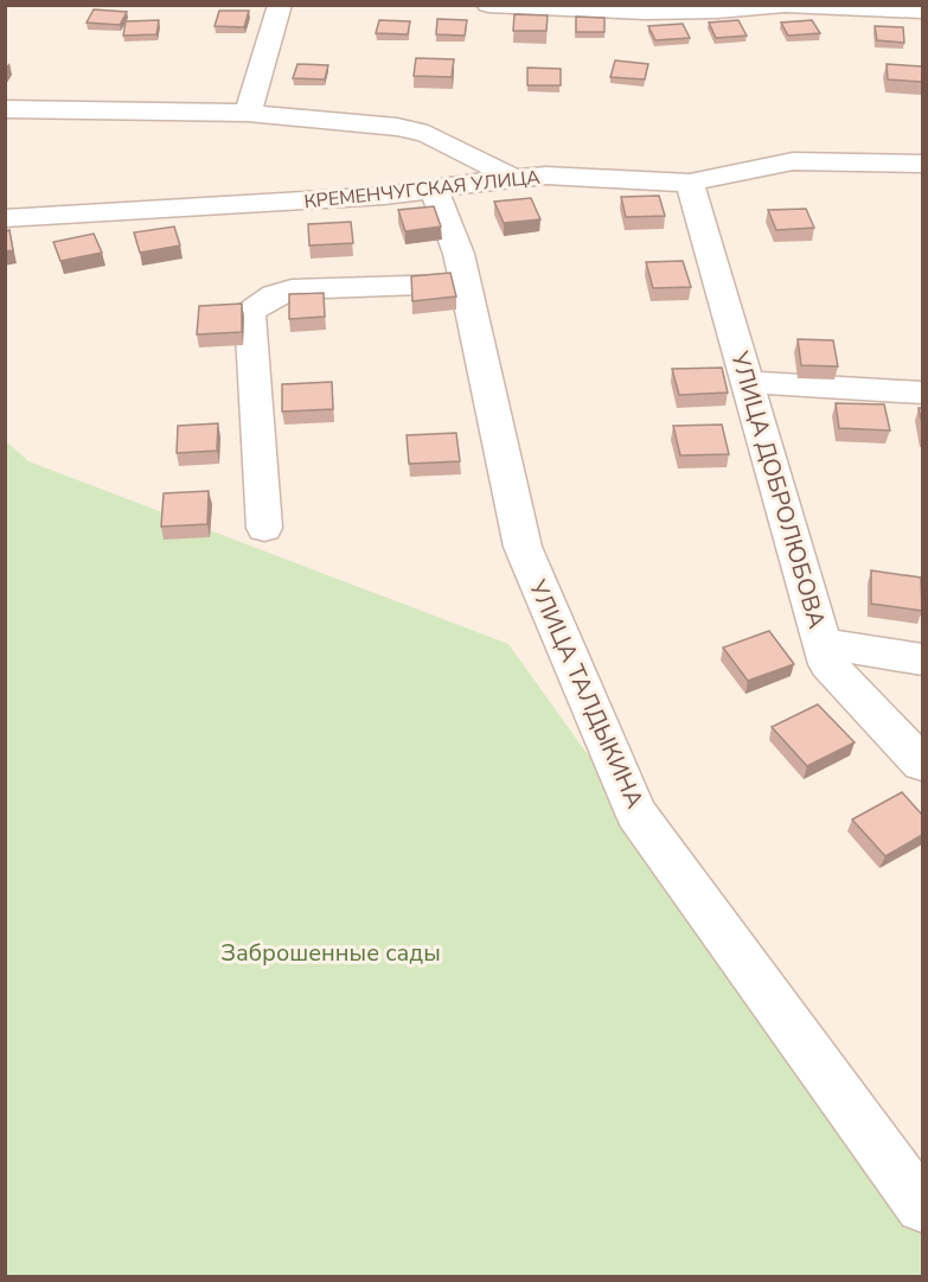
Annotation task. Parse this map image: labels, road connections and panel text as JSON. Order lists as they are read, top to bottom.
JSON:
{
  "streets": {
    "street": ["КРЕМЕНЧУГСКАЯ УЛИЦА", "УЛИЦА ДОБРОЛЮБОВА", "УЛИЦА ТАЛДЫКИНА"]
  },
  "crossings": [
    ["КРЕМЕНЧУГСКАЯ УЛИЦА", "УЛИЦА ДОБРОЛЮБОВА"],
    ["КРЕМЕНЧУГСКАЯ УЛИЦА", "УЛИЦА ТАЛДЫКИНА"]
  ],
  "parks": ["Заброшенные сады"]
}
